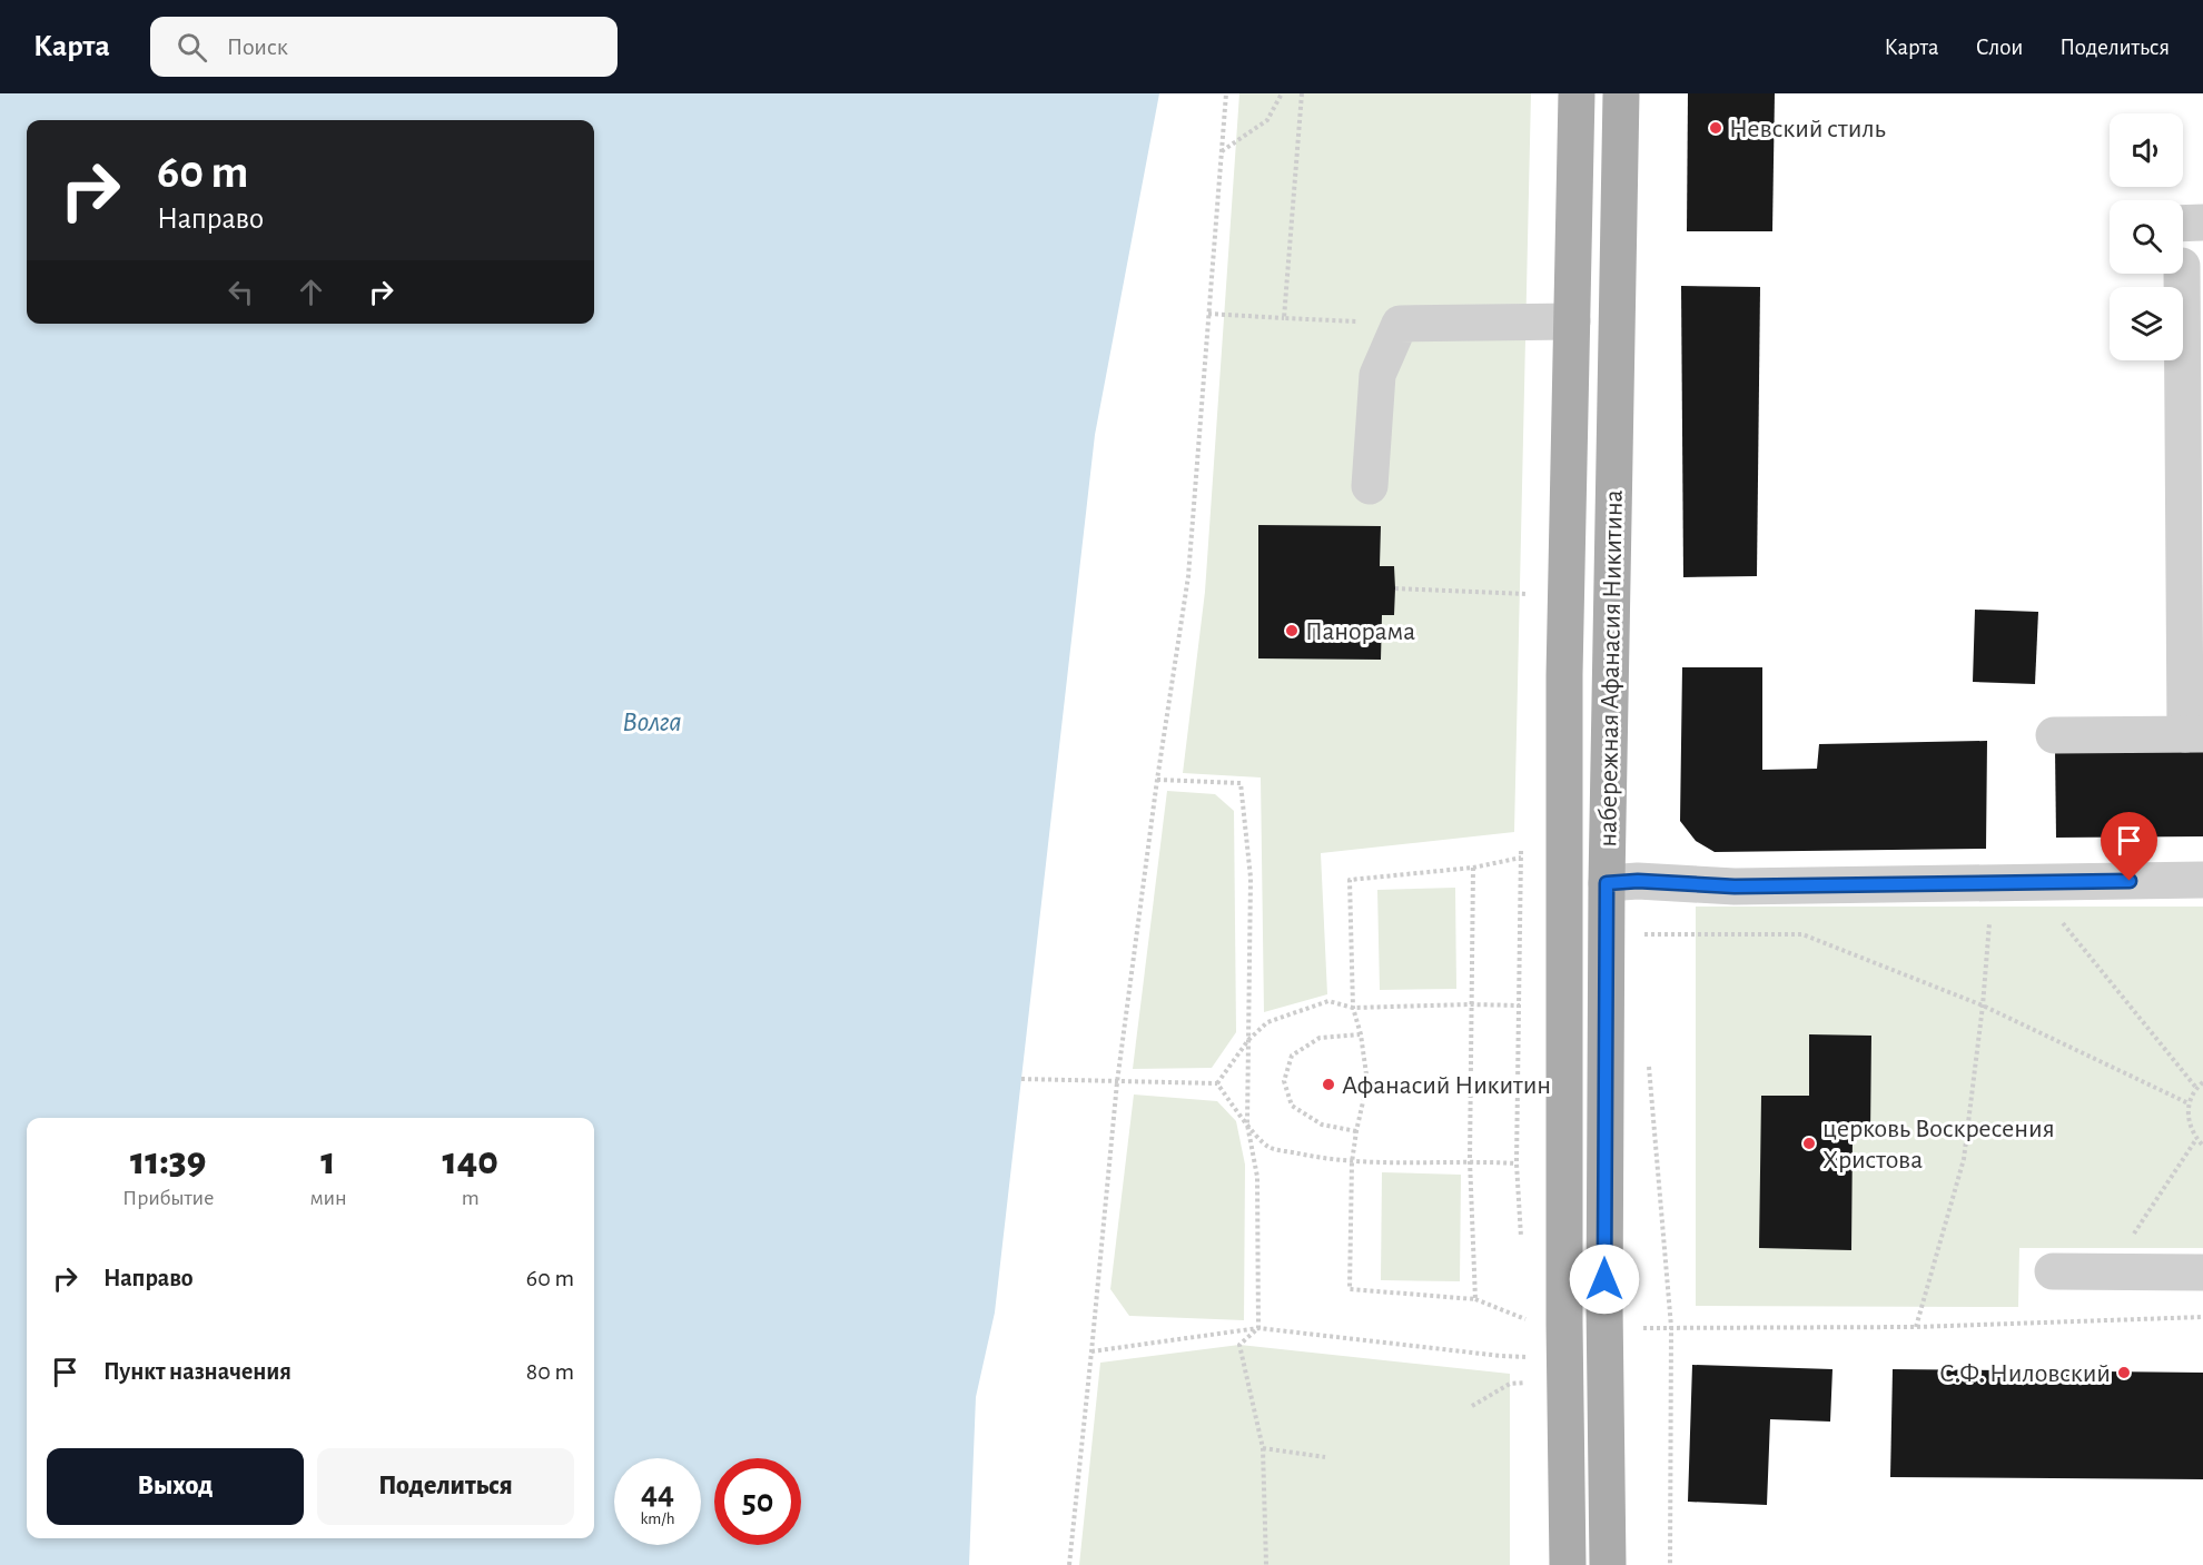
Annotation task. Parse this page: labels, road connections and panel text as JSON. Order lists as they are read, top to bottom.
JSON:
{
  "streets": {
    "main road": ["набережная Афанасия Никитина"]
  },
  "water": ["Волга"],
  "places": [
    "Невский стиль",
    "Панорама",
    "Афанасий Никитин",
    "церковь Воскресения Христова",
    "С.Ф. Ниловский"
  ],
  "page": {
    "header": "Карта",
    "search": "Поиск",
    "nav": ["Карта", "Слои", "Поделиться"],
    "turn": ["60 m", "Направо"],
    "eta": [
      "11:39",
      "Прибытие",
      "1",
      "мин",
      "140",
      "m"
    ],
    "list": [
      {
        "name": "Направо",
        "value": "60 m"
      },
      {
        "name": "Пункт назначения",
        "value": "80 m"
      }
    ],
    "buttons": ["Выход", "Поделиться"],
    "speed": "44 km/h",
    "limit": "50"
  }
}
